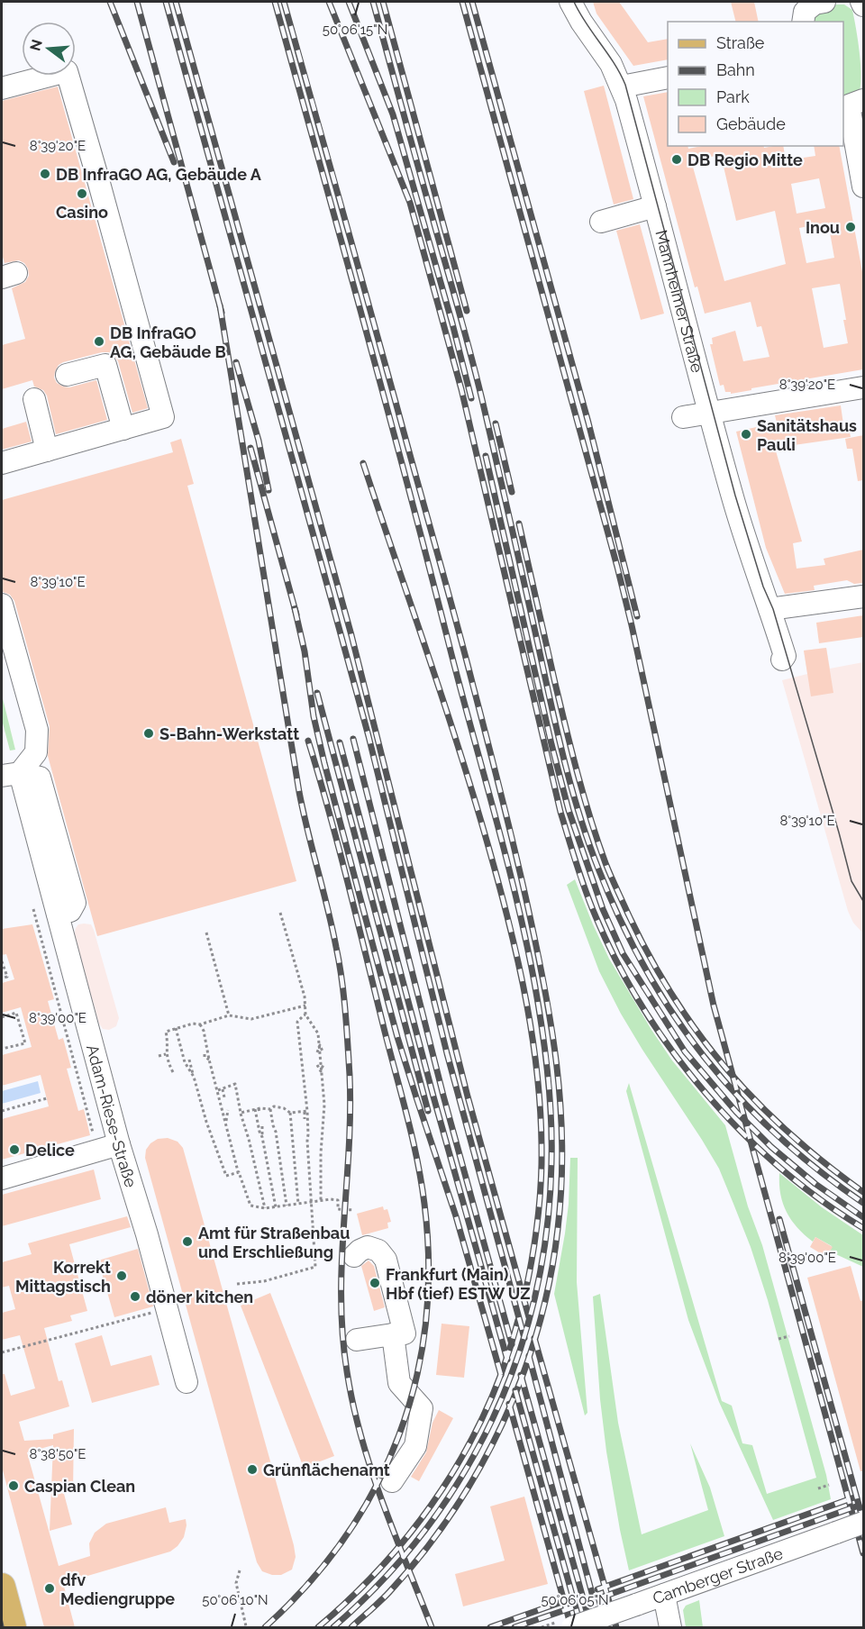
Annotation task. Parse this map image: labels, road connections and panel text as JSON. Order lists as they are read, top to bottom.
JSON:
{
  "streets": {
    "street": ["Mannheimer Straße", "Adam-Riese-Straße", "Camberger Straße"]
  },
  "places": [
    "DB Regio Mitte",
    "DB InfraGO AG, Gebäude A",
    "Casino",
    "Inou",
    "DB InfraGO AG, Gebäude B",
    "Sanitätshaus Pauli",
    "S-Bahn-Werkstatt",
    "Delice",
    "Amt für Straßenbau und Erschließung",
    "Korrekt Mittagstisch",
    "Frankfurt (Main) Hbf (tief) ESTW UZ",
    "döner kitchen",
    "Grünflächenamt",
    "Caspian Clean",
    "dfv Mediengruppe"
  ],
  "legend": [
    "Straße",
    "Bahn",
    "Park",
    "Gebäude"
  ],
  "north": "left",
  "coordinates": [
    "50°06'15\"N",
    "8°39'20\"E",
    "8°39'10\"E",
    "8°39'00\"E",
    "8°38'50\"E",
    "50°06'10\"N",
    "50°06'05\"N"
  ]
}
